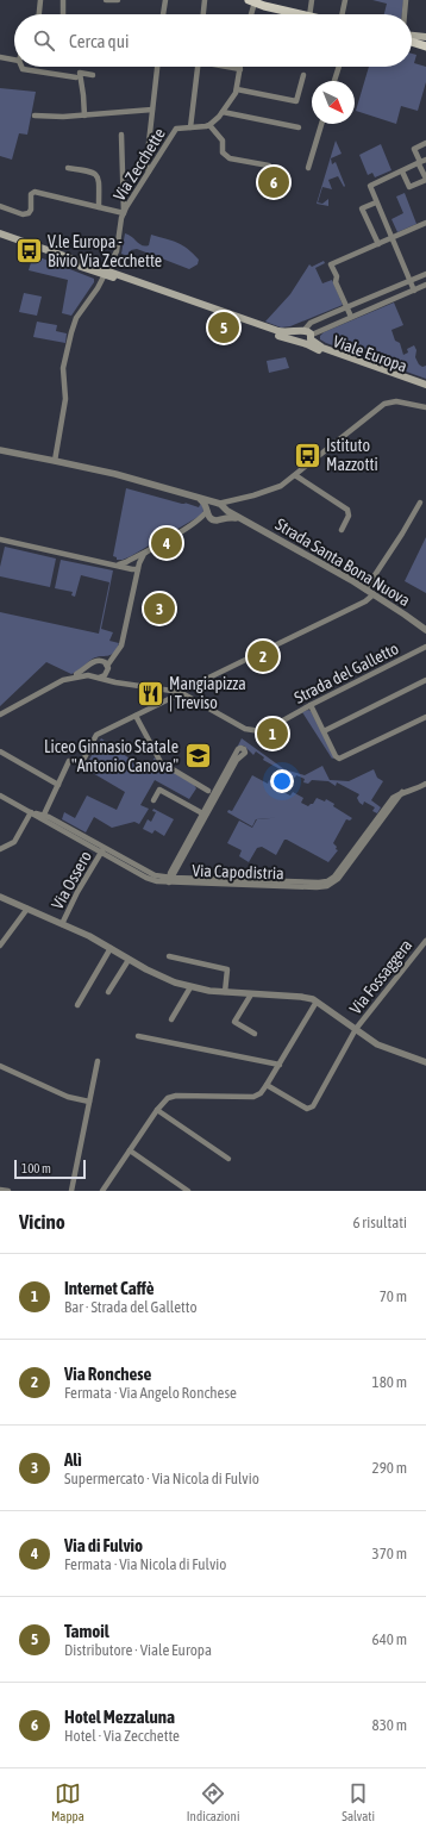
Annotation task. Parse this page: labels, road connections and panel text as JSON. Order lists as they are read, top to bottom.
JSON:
{
  "streets": {
    "main road": ["Viale Europa"],
    "street": [
      "Via Zecchette",
      "Strada Santa Bona Nuova",
      "Strada del Galletto",
      "Via Capodistria",
      "Via Ossero",
      "Via Fossaggera"
    ]
  },
  "crossings": [
    ["Via Zecchette", "Viale Europa"],
    ["Via Capodistria", "Via Ossero"]
  ],
  "places": {
    "bus stop": ["V.le Europa - Bivio Via Zecchette", "Istituto Mazzotti"],
    "restaurant": ["Mangiapizza | Treviso"],
    "school or university": ["Liceo Ginnasio Statale \"Antonio Canova\""]
  },
  "scale_bar": "100 m",
  "north": "bottom right",
  "page": {
    "search": "Cerca qui",
    "pins": [
      "6",
      "5",
      "4",
      "3",
      "2",
      "1"
    ],
    "scale": "100 m",
    "heading": ["Vicino", "6 risultati"],
    "list": [
      {
        "mark": "1",
        "name": "Internet Caffè",
        "note": "Bar · Strada del Galletto",
        "value": "70 m"
      },
      {
        "mark": "2",
        "name": "Via Ronchese",
        "note": "Fermata · Via Angelo Ronchese",
        "value": "180 m"
      },
      {
        "mark": "3",
        "name": "Alì",
        "note": "Supermercato · Via Nicola di Fulvio",
        "value": "290 m"
      },
      {
        "mark": "4",
        "name": "Via di Fulvio",
        "note": "Fermata · Via Nicola di Fulvio",
        "value": "370 m"
      },
      {
        "mark": "5",
        "name": "Tamoil",
        "note": "Distributore · Viale Europa",
        "value": "640 m"
      },
      {
        "mark": "6",
        "name": "Hotel Mezzaluna",
        "note": "Hotel · Via Zecchette",
        "value": "830 m"
      }
    ],
    "nav": ["Mappa", "Indicazioni", "Salvati"]
  }
}
